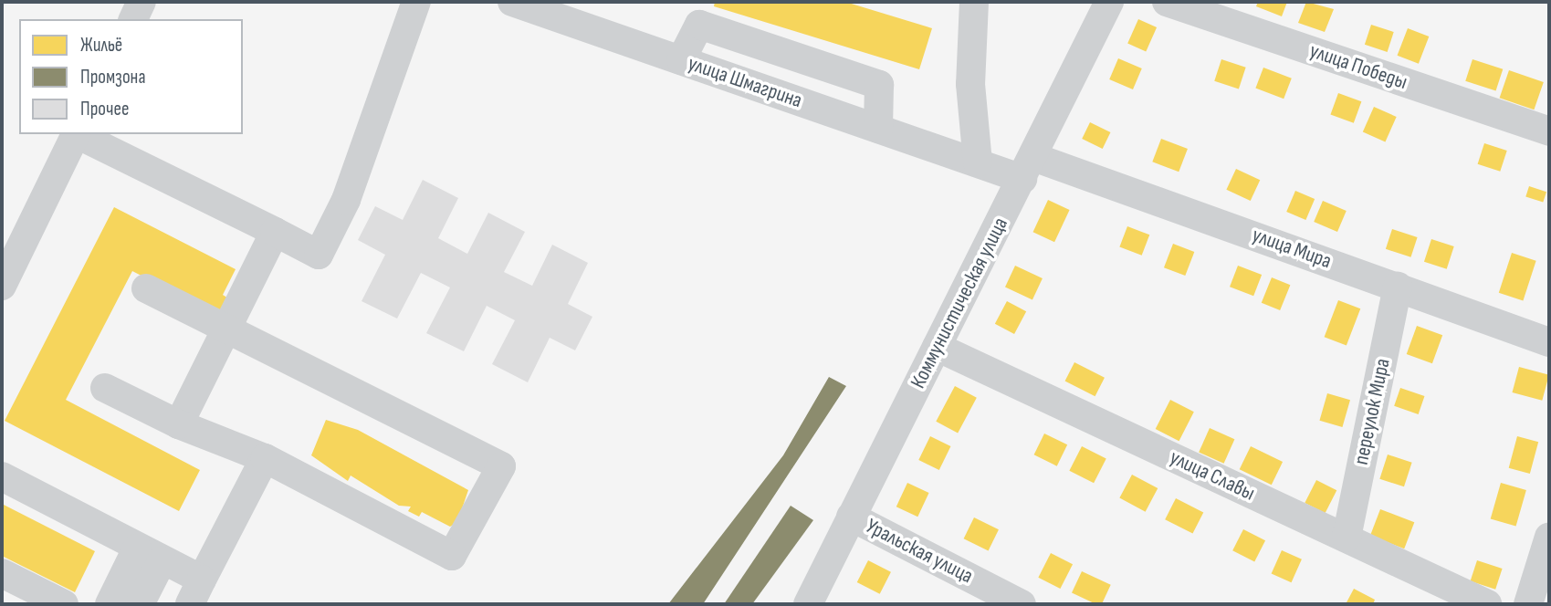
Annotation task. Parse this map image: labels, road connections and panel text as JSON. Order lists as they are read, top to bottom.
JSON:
{
  "streets": {
    "street": [
      "улица Победы",
      "улица Шмагрина",
      "улица Мира",
      "Коммунистическая улица",
      "переулок Мира",
      "улица Славы",
      "Уральская улица"
    ]
  },
  "crossings": [
    ["улица Шмагрина", "улица Мира"],
    ["улица Мира", "Коммунистическая улица"],
    ["улица Мира", "переулок Мира"],
    ["Коммунистическая улица", "улица Славы"],
    ["Коммунистическая улица", "Уральская улица"],
    ["переулок Мира", "улица Славы"]
  ],
  "legend": ["Жильё", "Промзона", "Прочее"]
}
